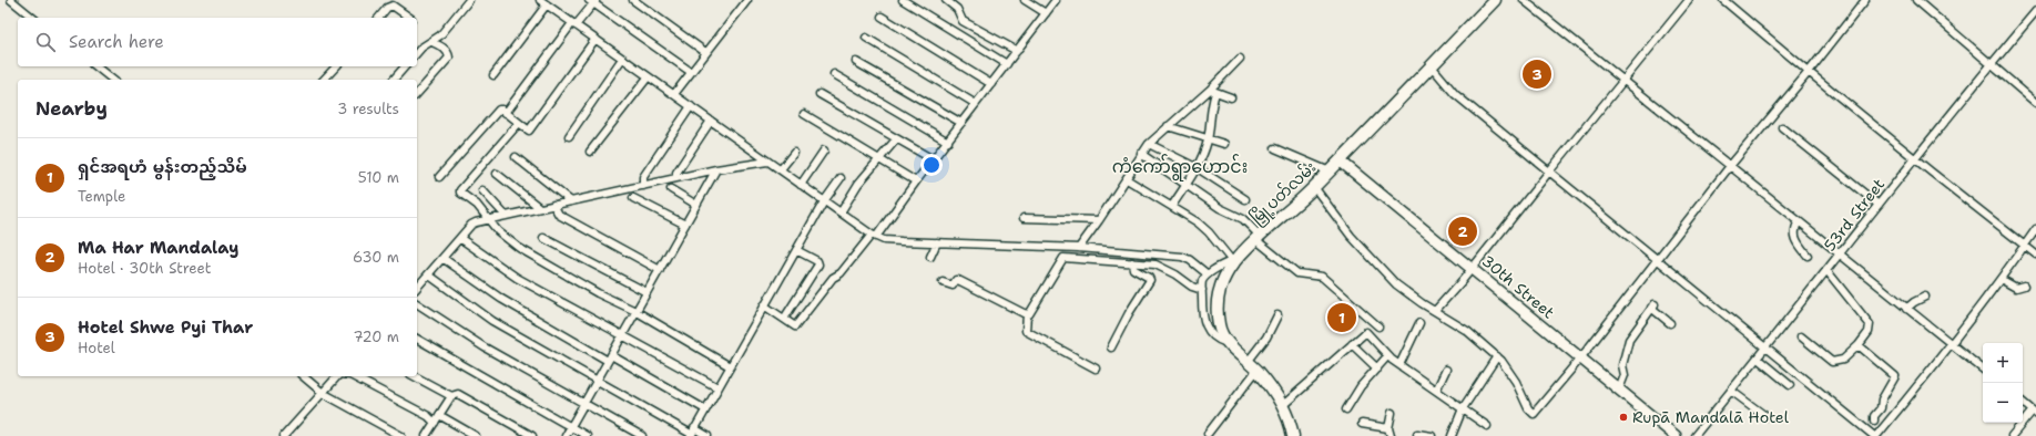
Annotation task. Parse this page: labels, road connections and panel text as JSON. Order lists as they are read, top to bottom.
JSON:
{
  "streets": {
    "main road": ["မြို့ပတ်လမ်း", "30th Street"],
    "street": ["53rd Street"]
  },
  "crossings": [
    ["မြို့ပတ်လမ်း", "30th Street"]
  ],
  "districts": ["ကံကော်ရွာဟောင်း"],
  "places": ["Rupā Mandalā Hotel"],
  "page": {
    "search": "Search here",
    "pins": ["3", "2", "1"],
    "heading": ["Nearby", "3 results"],
    "list": [
      {
        "mark": "1",
        "name": "ရှင်အရဟံ မွန်းတည့်သိမ်",
        "note": "Temple",
        "value": "510 m"
      },
      {
        "mark": "2",
        "name": "Ma Har Mandalay",
        "note": "Hotel · 30th Street",
        "value": "630 m"
      },
      {
        "mark": "3",
        "name": "Hotel Shwe Pyi Thar",
        "note": "Hotel",
        "value": "720 m"
      }
    ],
    "map_buttons": ["+", "−"]
  }
}
